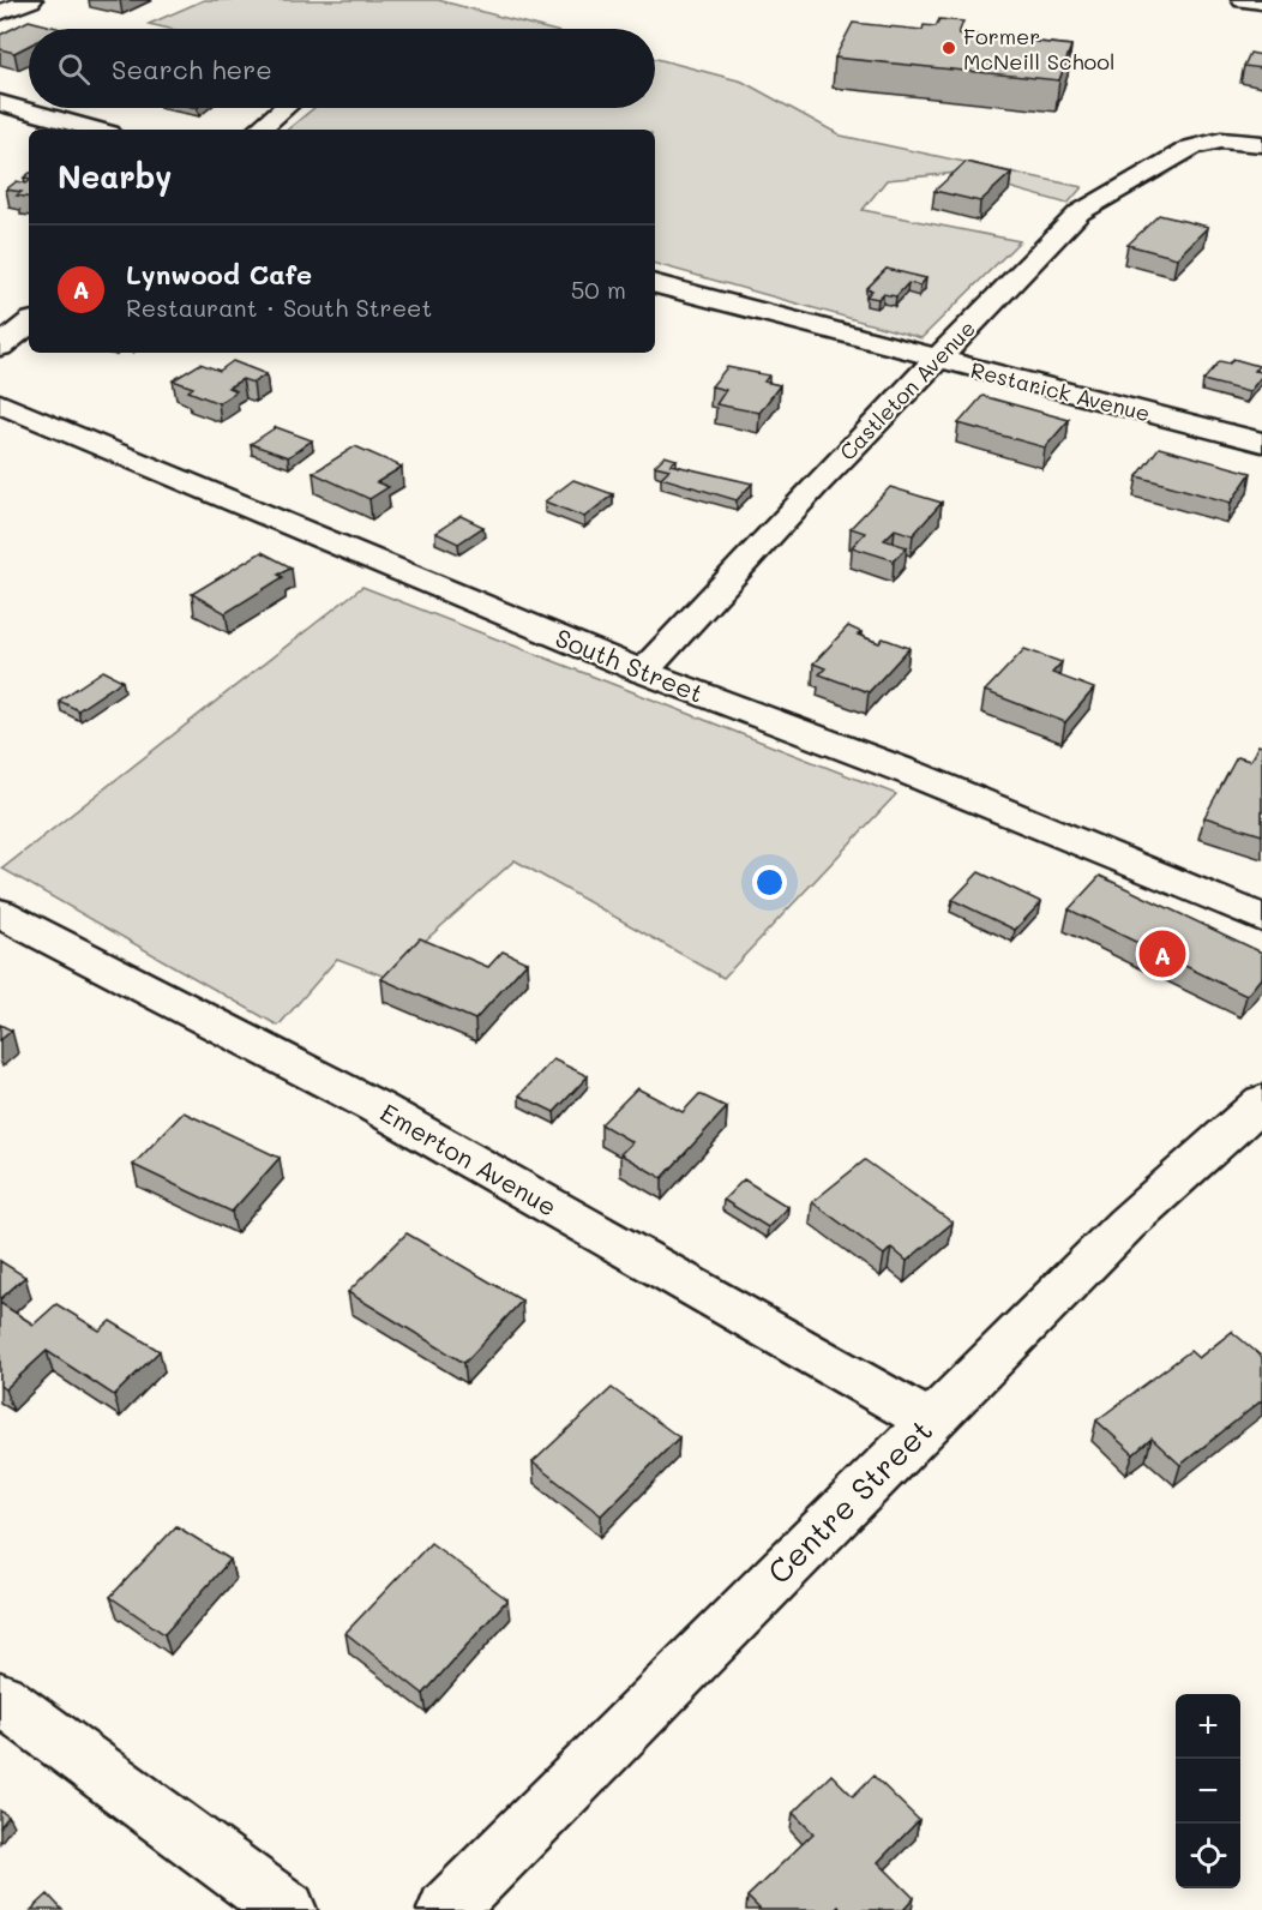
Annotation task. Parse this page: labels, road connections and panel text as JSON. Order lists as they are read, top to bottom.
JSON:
{
  "streets": {
    "street": [
      "Castleton Avenue",
      "Restarick Avenue",
      "South Street",
      "Emerton Avenue",
      "Centre Street"
    ]
  },
  "crossings": [
    ["Castleton Avenue", "Restarick Avenue"],
    ["Castleton Avenue", "South Street"],
    ["Emerton Avenue", "Centre Street"]
  ],
  "places": ["Former McNeill School"],
  "page": {
    "search": "Search here",
    "heading": "Nearby",
    "list": [
      {
        "mark": "A",
        "name": "Lynwood Cafe",
        "note": "Restaurant · South Street",
        "value": "50 m"
      }
    ],
    "pins": "A",
    "map_buttons": ["+", "−"]
  }
}
